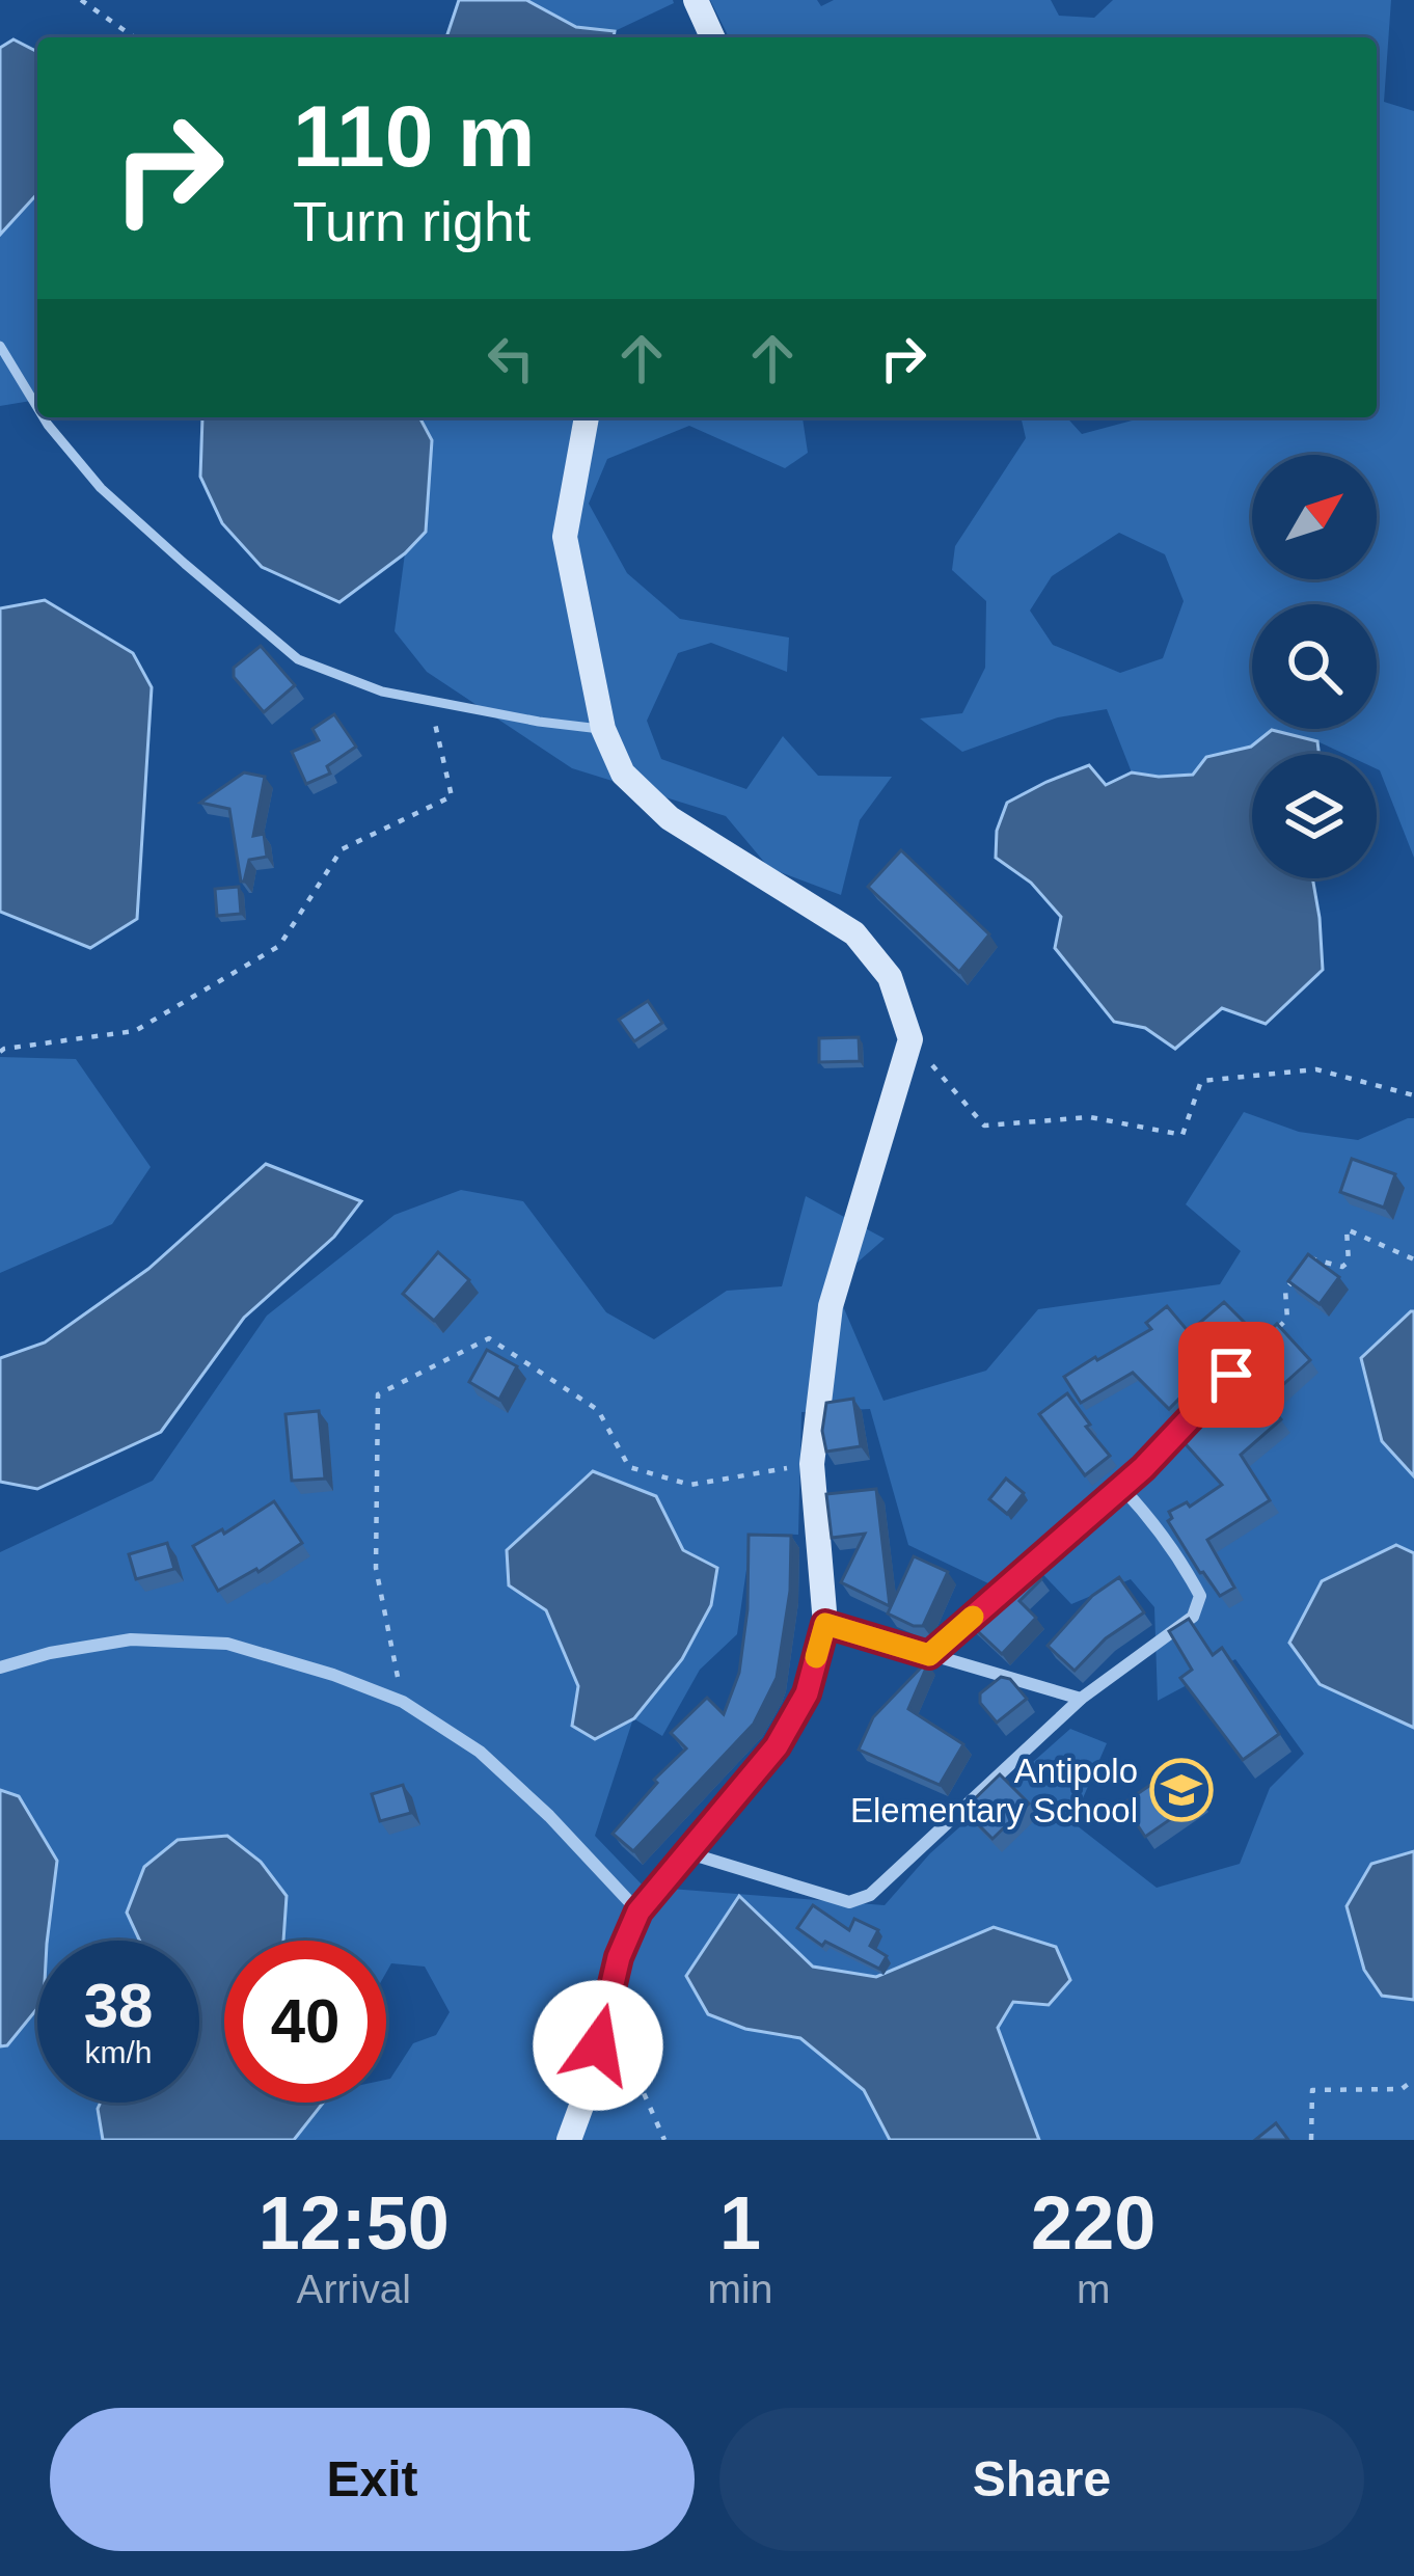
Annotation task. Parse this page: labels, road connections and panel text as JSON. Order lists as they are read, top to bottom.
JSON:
{
  "places": {
    "school or university": ["Antipolo Elementary School"]
  },
  "north": "top right",
  "page": {
    "turn": ["110 m", "Turn right"],
    "speed": "38 km/h",
    "limit": "40",
    "eta": [
      "12:50",
      "Arrival",
      "1",
      "min",
      "220",
      "m"
    ],
    "buttons": ["Exit", "Share"]
  }
}
